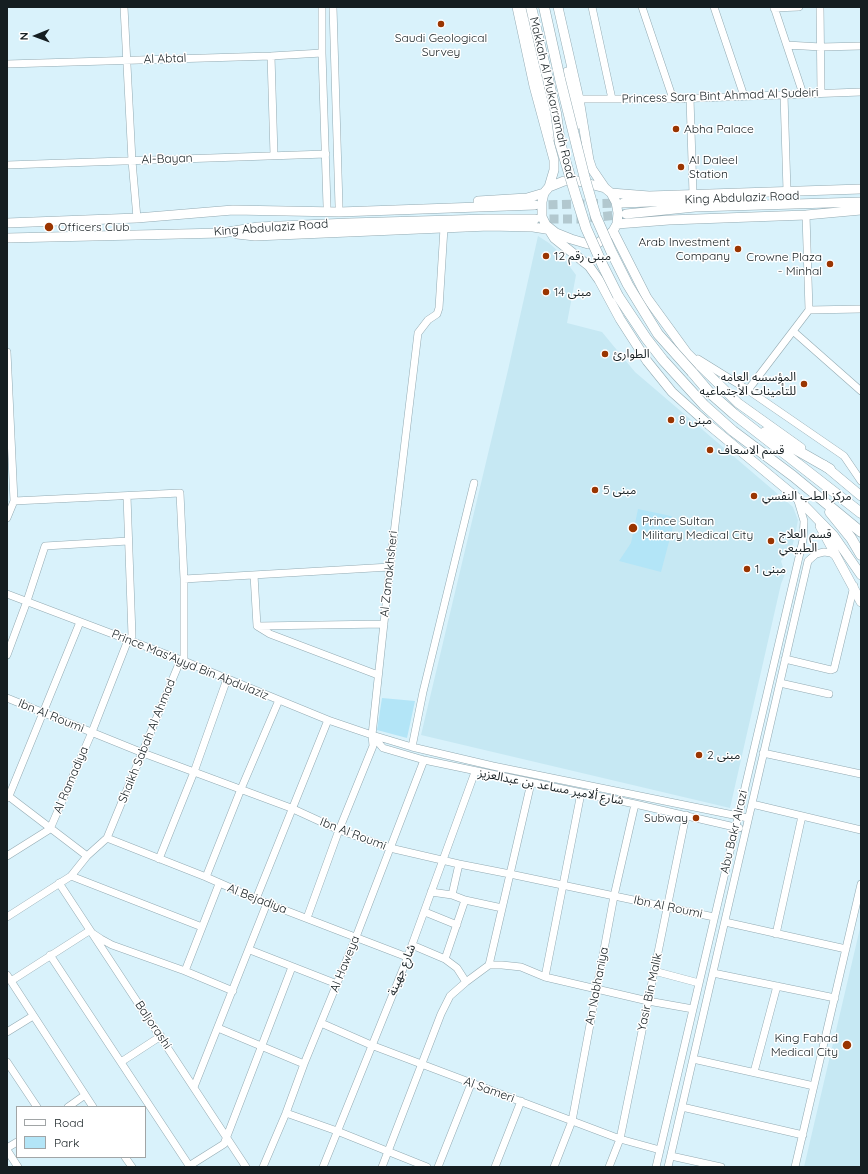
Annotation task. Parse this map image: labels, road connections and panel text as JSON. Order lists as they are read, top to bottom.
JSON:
{
  "streets": {
    "highway": ["Makkah Al Mukarramah Road"],
    "main road": ["King Abdulaziz Road"],
    "street": [
      "Al Abtal",
      "Princess Sara Bint Ahmad Al Sudeiri",
      "Al-Bayan",
      "Al Zamakhsheri",
      "Prince Mas'Ayyd Bin Abdulaziz",
      "Ibn Al Roumi",
      "Shaikh Sabah Al Ahmad",
      "Al Ramadiya",
      "شارع ألامير مساعد بن عبدالعزيز",
      "Abu Bakr Alrazi",
      "Al Bejadiya",
      "Al Haweya",
      "شارع جهينة",
      "An Nabhaniya",
      "Yasir Bin Malik",
      "Baljorashi",
      "Al Sameri"
    ]
  },
  "crossings": [
    ["Al Zamakhsheri", "Prince Mas'Ayyd Bin Abdulaziz"],
    ["Al Zamakhsheri", "Ibn Al Roumi"],
    ["Al Zamakhsheri", "شارع ألامير مساعد بن عبدالعزيز"],
    ["Al Zamakhsheri", "Al Bejadiya"],
    ["Prince Mas'Ayyd Bin Abdulaziz", "Shaikh Sabah Al Ahmad"],
    ["Prince Mas'Ayyd Bin Abdulaziz", "Al Ramadiya"],
    ["Prince Mas'Ayyd Bin Abdulaziz", "شارع ألامير مساعد بن عبدالعزيز"],
    ["Prince Mas'Ayyd Bin Abdulaziz", "Abu Bakr Alrazi"],
    ["Ibn Al Roumi", "Shaikh Sabah Al Ahmad"],
    ["Ibn Al Roumi", "Al Ramadiya"],
    ["Ibn Al Roumi", "Abu Bakr Alrazi"],
    ["Ibn Al Roumi", "Al Haweya"],
    ["Ibn Al Roumi", "شارع جهينة"],
    ["Ibn Al Roumi", "An Nabhaniya"],
    ["Ibn Al Roumi", "Yasir Bin Malik"],
    ["Shaikh Sabah Al Ahmad", "Al Bejadiya"],
    ["Shaikh Sabah Al Ahmad", "Baljorashi"],
    ["شارع ألامير مساعد بن عبدالعزيز", "Abu Bakr Alrazi"],
    ["شارع ألامير مساعد بن عبدالعزيز", "Al Haweya"],
    ["شارع ألامير مساعد بن عبدالعزيز", "شارع جهينة"],
    ["شارع ألامير مساعد بن عبدالعزيز", "An Nabhaniya"],
    ["شارع ألامير مساعد بن عبدالعزيز", "Yasir Bin Malik"],
    ["Abu Bakr Alrazi", "Al Sameri"],
    ["Al Bejadiya", "Al Haweya"],
    ["Al Bejadiya", "شارع جهينة"],
    ["Al Haweya", "Al Sameri"],
    ["شارع جهينة", "Al Sameri"],
    ["An Nabhaniya", "Al Sameri"],
    ["Yasir Bin Malik", "Al Sameri"]
  ],
  "places": [
    "Saudi Geological Survey",
    "Abha Palace",
    "Al Daleel Station",
    "Officers Club",
    "Arab Investment Company",
    "مبنى رقم 12",
    "Crowne Plaza - Minhal",
    "مبنى 14",
    "الطوارئ",
    "المؤسسه العامه للتأمينات الأجتماعيه",
    "مبنى 8",
    "قسم الاسعاف",
    "مبنى 5",
    "مركز الطب النفسي",
    "Prince Sultan Military Medical City",
    "قسم العلاج الطبيعي",
    "مبنى 1",
    "مبنى 2",
    "Subway",
    "King Fahad Medical City"
  ],
  "legend": ["Road", "Park"],
  "north": "left"
}
